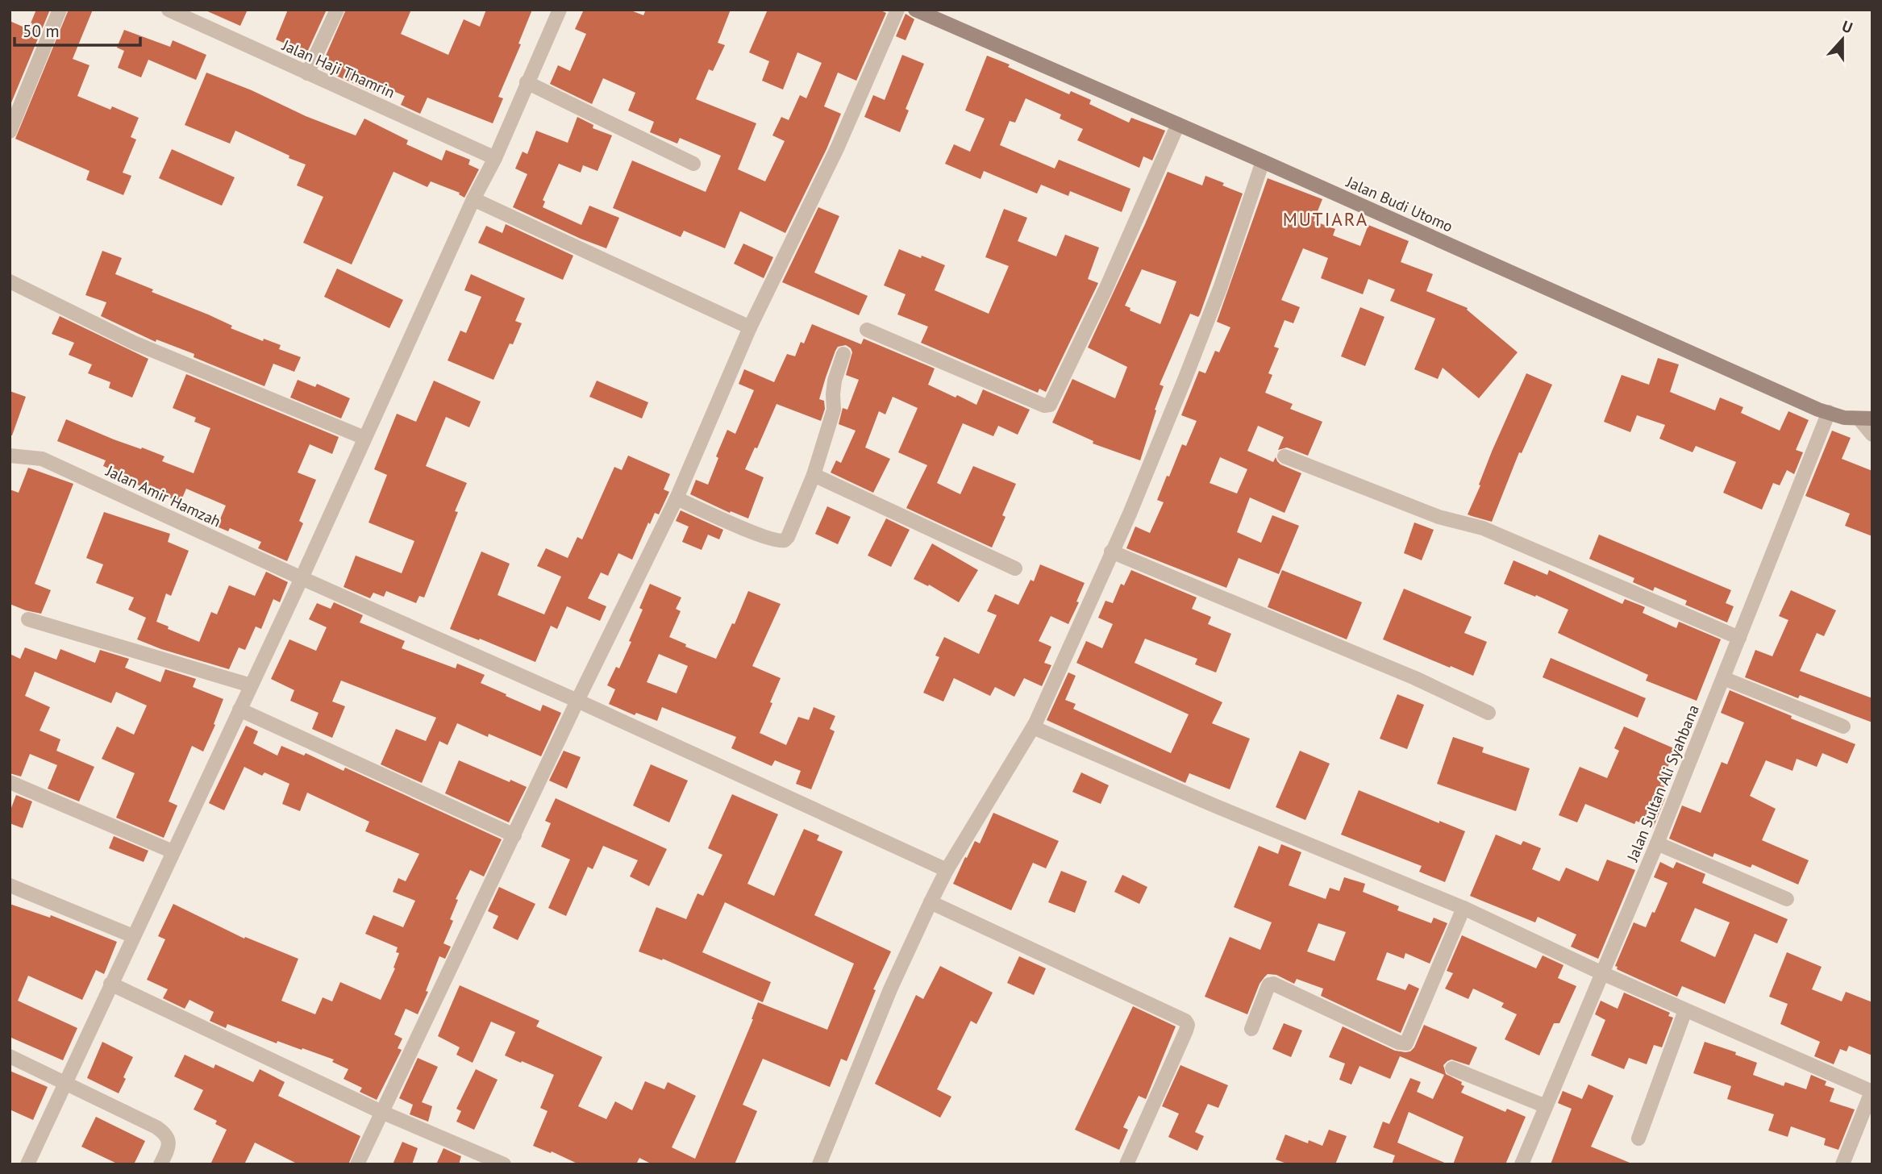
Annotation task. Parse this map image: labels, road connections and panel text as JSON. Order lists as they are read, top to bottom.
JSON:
{
  "streets": {
    "street": [
      "Jalan Haji Thamrin",
      "Jalan Budi Utomo",
      "Jalan Amir Hamzah",
      "Jalan Sultan Ali Syahbana"
    ]
  },
  "crossings": [
    ["Jalan Budi Utomo", "Jalan Sultan Ali Syahbana"]
  ],
  "districts": ["MUTIARA"],
  "scale_bar": "50 m",
  "north": "top"
}
